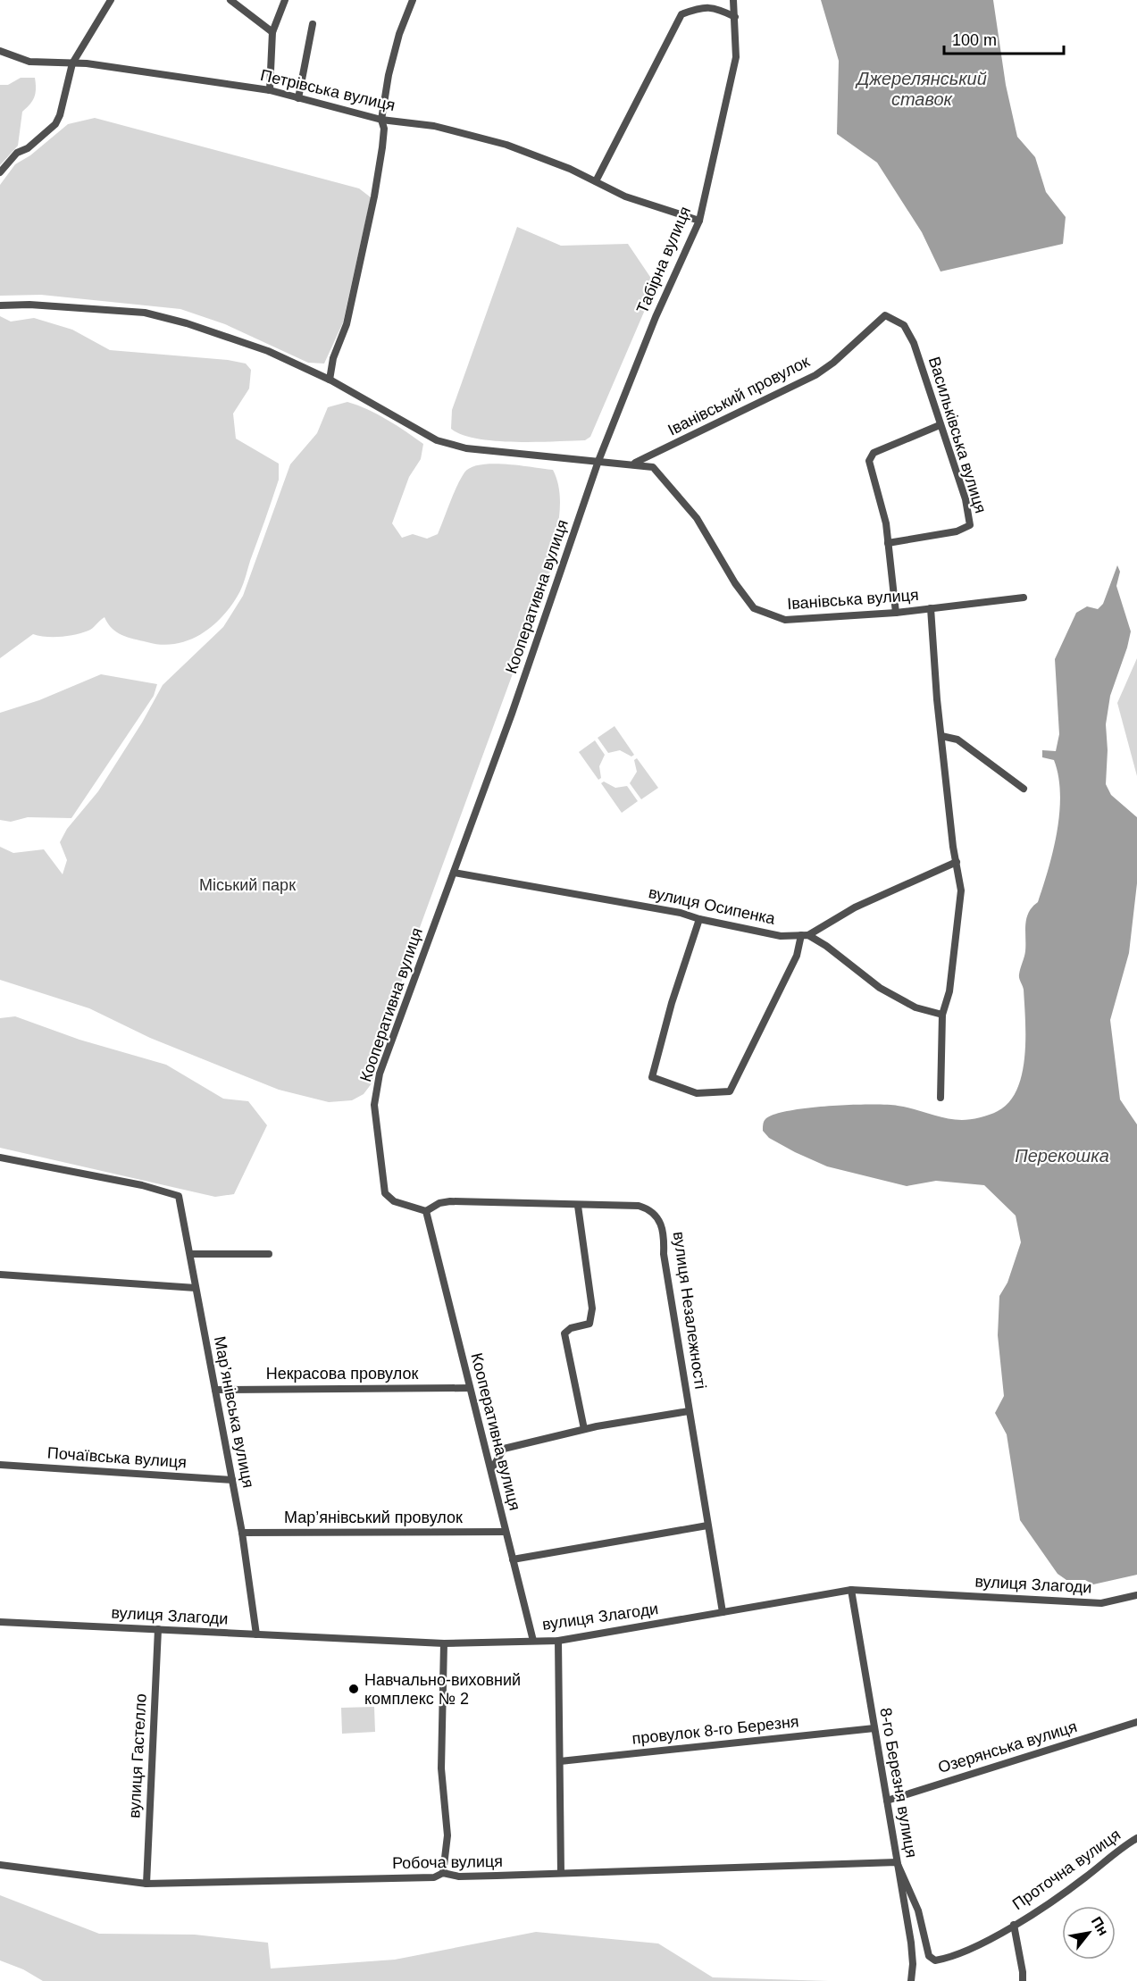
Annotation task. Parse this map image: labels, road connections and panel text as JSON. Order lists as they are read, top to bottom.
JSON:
{
  "streets": {
    "street": [
      "Петрівська вулиця",
      "Табірна вулиця",
      "Іванівський провулок",
      "Васильківська вулиця",
      "Кооперативна вулиця",
      "Іванівська вулиця",
      "вулиця Осипенка",
      "вулиця Незалежності",
      "Некрасова провулок",
      "Мар’янівська вулиця",
      "Почаївська вулиця",
      "Мар’янівський провулок",
      "вулиця Злагоди",
      "провулок 8-го Березня",
      "Озерянська вулиця",
      "вулиця Гастелло",
      "8-го Березня вулиця",
      "Робоча вулиця",
      "Проточна вулиця"
    ]
  },
  "crossings": [
    ["Петрівська вулиця", "Табірна вулиця"],
    ["Табірна вулиця", "Кооперативна вулиця"],
    ["Табірна вулиця", "Іванівська вулиця"],
    ["Іванівський провулок", "Васильківська вулиця"],
    ["Іванівський провулок", "Іванівська вулиця"],
    ["Кооперативна вулиця", "Іванівська вулиця"],
    ["Кооперативна вулиця", "вулиця Осипенка"],
    ["Кооперативна вулиця", "вулиця Незалежності"],
    ["Кооперативна вулиця", "Некрасова провулок"],
    ["Кооперативна вулиця", "Мар’янівський провулок"],
    ["Кооперативна вулиця", "вулиця Злагоди"],
    ["вулиця Незалежності", "вулиця Злагоди"],
    ["Некрасова провулок", "Мар’янівська вулиця"],
    ["Мар’янівська вулиця", "Почаївська вулиця"],
    ["Мар’янівська вулиця", "Мар’янівський провулок"],
    ["Мар’янівська вулиця", "вулиця Злагоди"],
    ["вулиця Злагоди", "вулиця Гастелло"],
    ["вулиця Злагоди", "8-го Березня вулиця"],
    ["провулок 8-го Березня", "8-го Березня вулиця"],
    ["Озерянська вулиця", "8-го Березня вулиця"],
    ["вулиця Гастелло", "Робоча вулиця"],
    ["8-го Березня вулиця", "Робоча вулиця"],
    ["8-го Березня вулиця", "Проточна вулиця"],
    ["Робоча вулиця", "Проточна вулиця"]
  ],
  "water": ["Джерелянський ставок", "Перекошка"],
  "parks": ["Міський парк"],
  "places": ["Навчально-виховний комплекс № 2"],
  "scale_bar": "100 m",
  "north": "top right"
}
